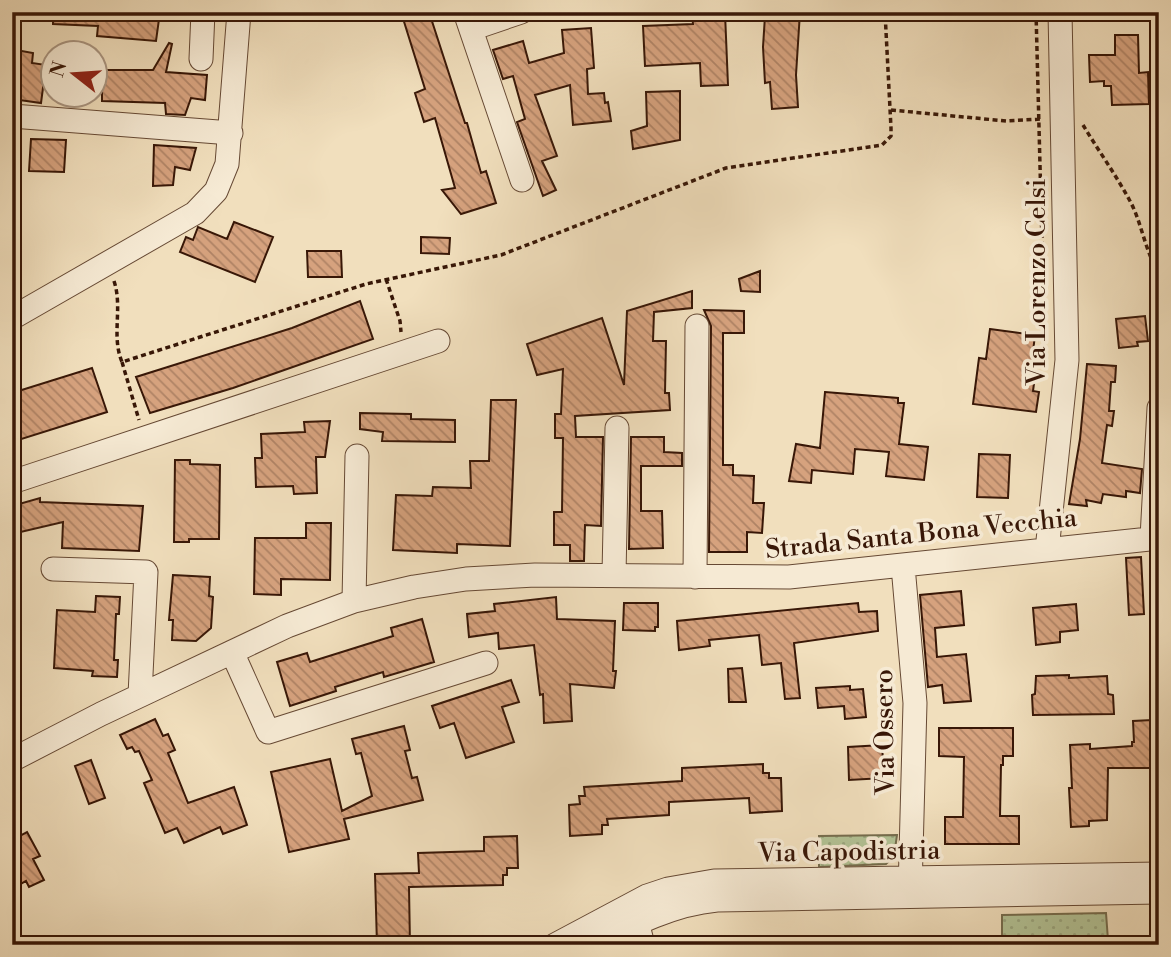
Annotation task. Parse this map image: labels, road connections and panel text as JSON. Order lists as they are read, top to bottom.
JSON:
{
  "streets": {
    "street": [
      "Via Lorenzo Celsi",
      "Strada Santa Bona Vecchia",
      "Via Ossero",
      "Via Capodistria"
    ]
  },
  "crossings": [
    ["Via Lorenzo Celsi", "Strada Santa Bona Vecchia"],
    ["Strada Santa Bona Vecchia", "Via Ossero"],
    ["Via Ossero", "Via Capodistria"]
  ],
  "north": "left"
}
